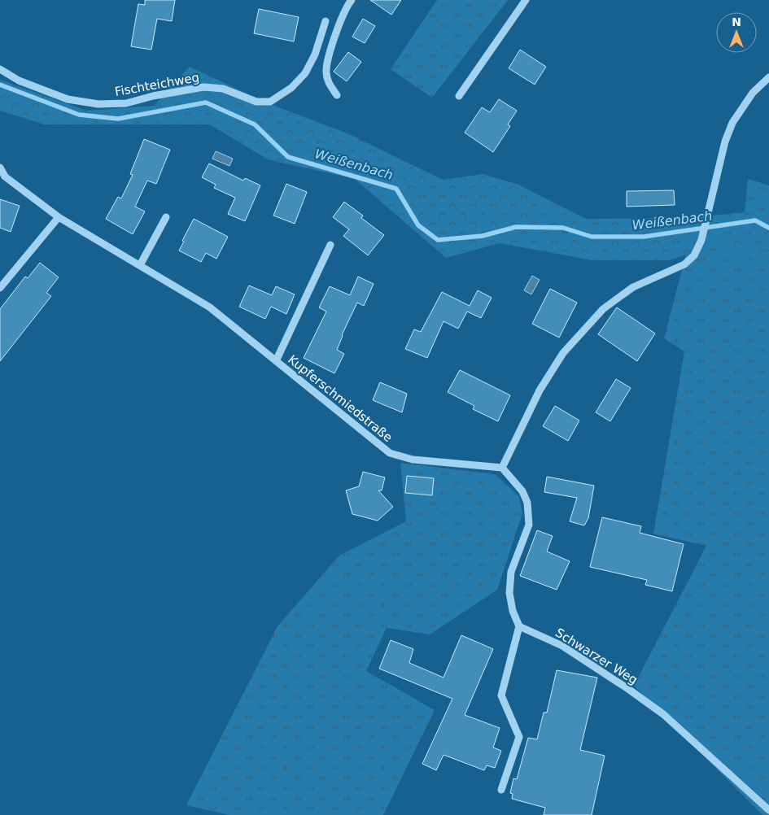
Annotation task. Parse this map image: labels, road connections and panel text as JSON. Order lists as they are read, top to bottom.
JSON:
{
  "streets": {
    "street": ["Fischteichweg", "Kupferschmiedstraße", "Schwarzer Weg"]
  },
  "water": ["Weißenbach"],
  "north": "top"
}
